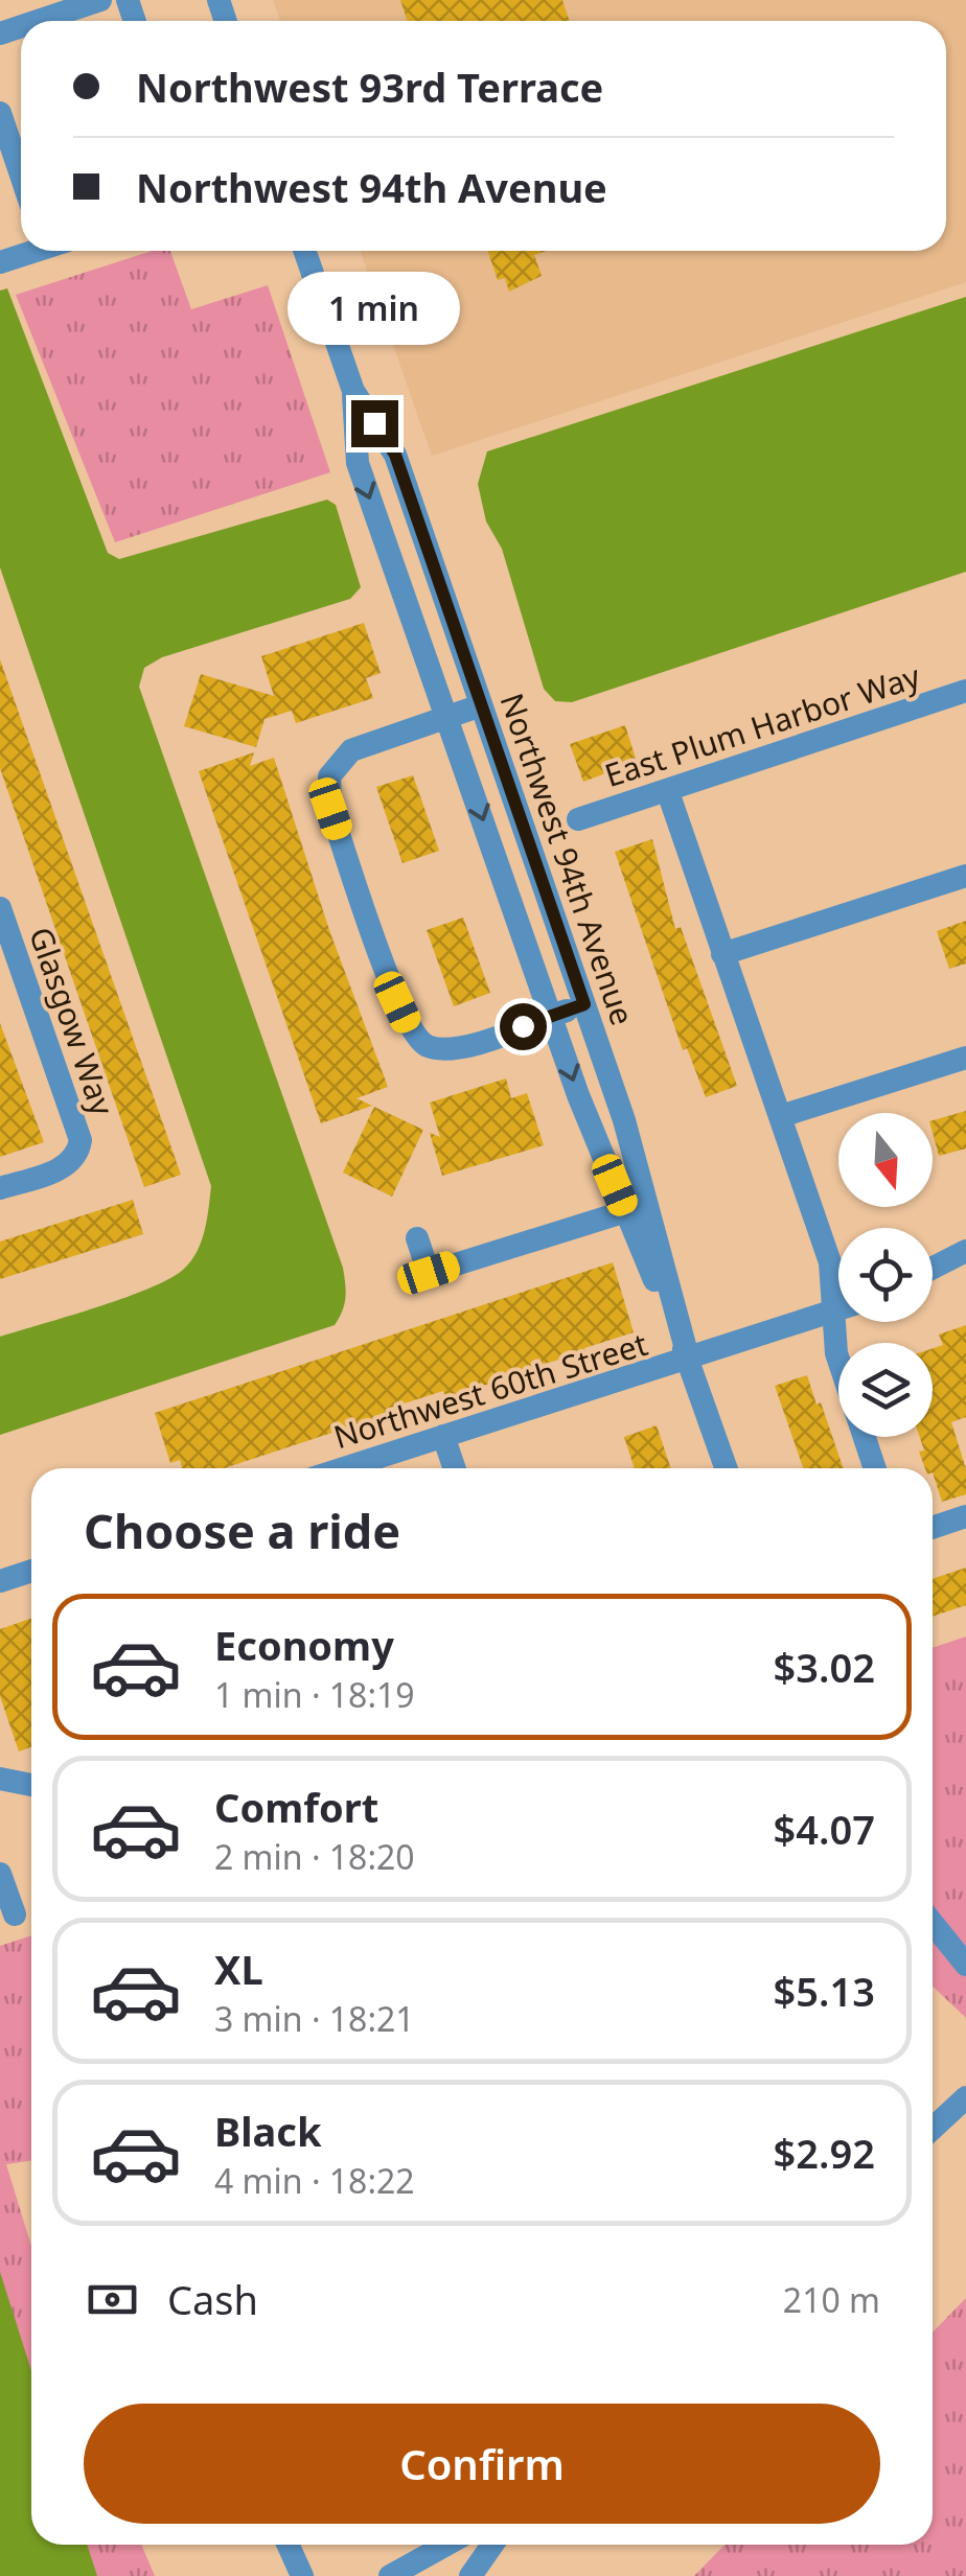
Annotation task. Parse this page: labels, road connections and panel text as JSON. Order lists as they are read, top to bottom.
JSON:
{
  "streets": {
    "street": [
      "East Plum Harbor Way",
      "Northwest 94th Avenue",
      "Glasgow Way",
      "Northwest 60th Street"
    ]
  },
  "crossings": [
    ["Northwest 94th Avenue", "Northwest 60th Street"]
  ],
  "north": "bottom",
  "page": {
    "banner": ["Northwest 93rd Terrace", "Northwest 94th Avenue"],
    "bubble": "1 min",
    "heading": "Choose a ride",
    "list": [
      {
        "name": "Economy",
        "note": "1 min · 18:19",
        "value": "$3.02"
      },
      {
        "name": "Comfort",
        "note": "2 min · 18:20",
        "value": "$4.07"
      },
      {
        "name": "XL",
        "note": "3 min · 18:21",
        "value": "$5.13"
      },
      {
        "name": "Black",
        "note": "4 min · 18:22",
        "value": "$2.92"
      }
    ],
    "pay": ["Cash", "210 m"],
    "buttons": "Confirm"
  }
}
